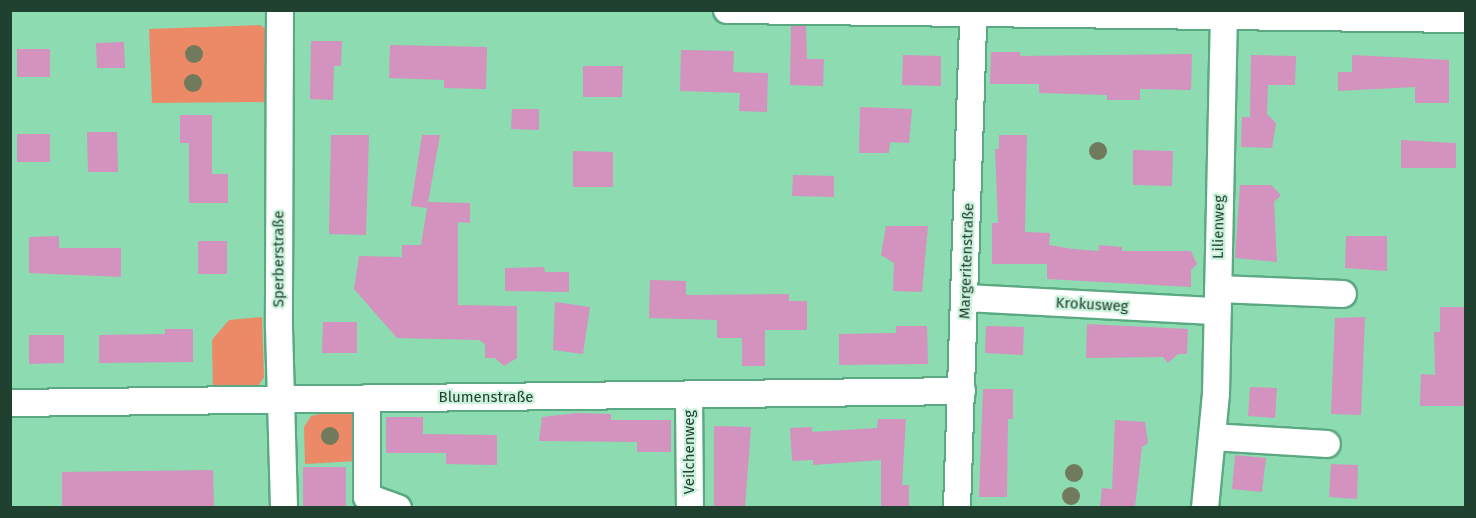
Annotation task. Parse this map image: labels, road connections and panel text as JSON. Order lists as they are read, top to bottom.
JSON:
{
  "streets": {
    "street": [
      "Lilienweg",
      "Sperberstraße",
      "Margeritenstraße",
      "Krokusweg",
      "Blumenstraße",
      "Veilchenweg"
    ]
  },
  "crossings": [
    ["Lilienweg", "Krokusweg"],
    ["Sperberstraße", "Blumenstraße"],
    ["Margeritenstraße", "Krokusweg"],
    ["Margeritenstraße", "Blumenstraße"],
    ["Blumenstraße", "Veilchenweg"]
  ]
}
